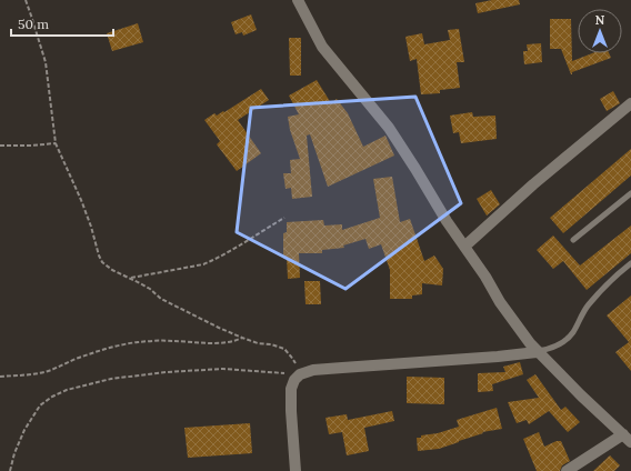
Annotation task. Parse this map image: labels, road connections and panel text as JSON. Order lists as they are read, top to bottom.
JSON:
{
  "scale_bar": "50 m",
  "north": "top"
}
